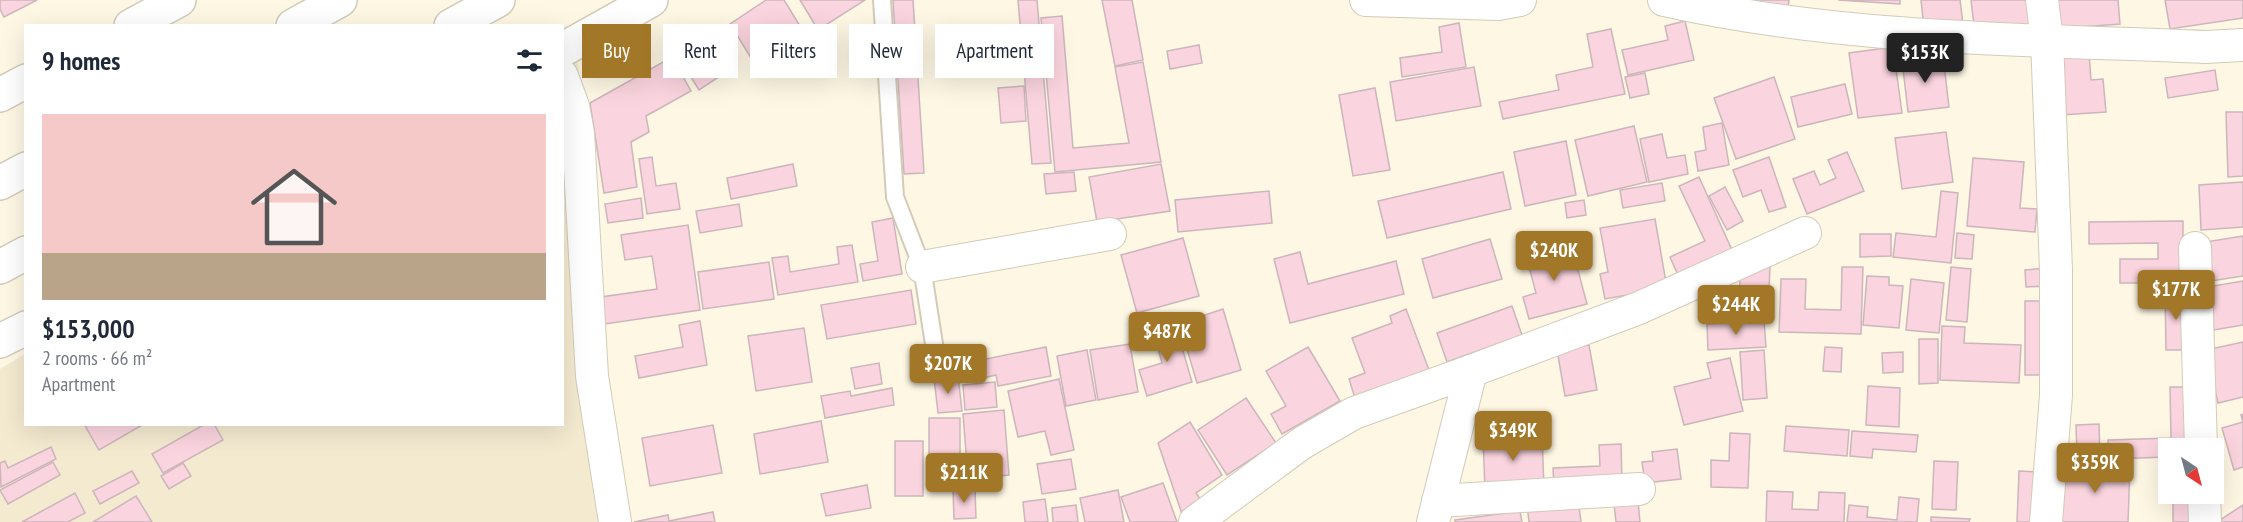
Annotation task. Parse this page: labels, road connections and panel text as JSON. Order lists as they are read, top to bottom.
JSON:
{
  "north": "bottom right",
  "page": {
    "chip": [
      "Buy",
      "Rent",
      "Filters",
      "New",
      "Apartment"
    ],
    "heading": "9 homes",
    "price": [
      "$153K",
      "$240K",
      "$177K",
      "$244K",
      "$487K",
      "$207K",
      "$349K",
      "$359K",
      "$211K"
    ],
    "list": [
      {
        "name": "$153,000",
        "note": "2 rooms · 66 m² · Apartment"
      }
    ]
  }
}
